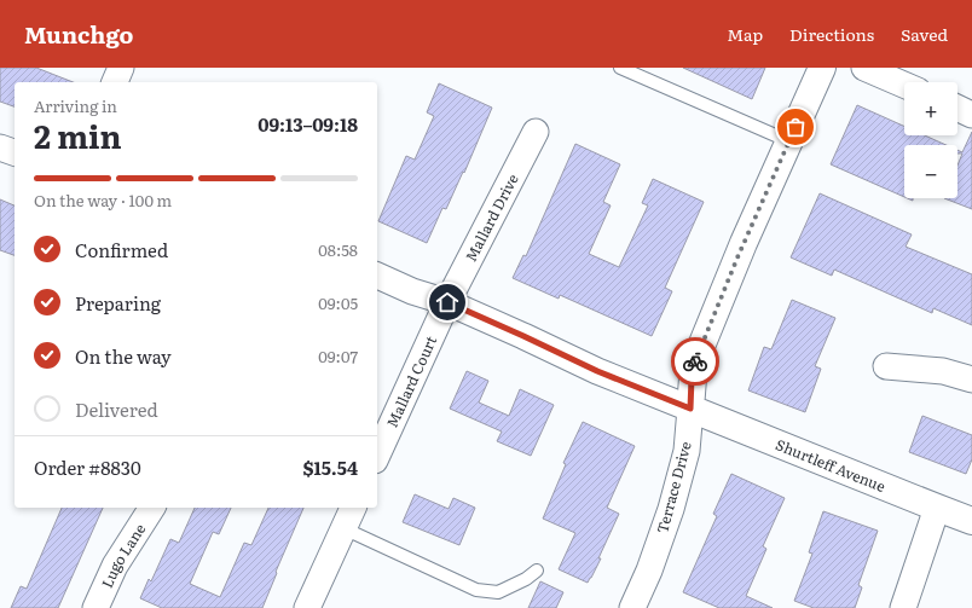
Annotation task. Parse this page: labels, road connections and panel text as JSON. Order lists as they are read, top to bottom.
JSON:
{
  "streets": {
    "street": [
      "Mallard Drive",
      "Mallard Court",
      "Shurtleff Avenue",
      "Terrace Drive",
      "Lugo Lane"
    ]
  },
  "crossings": [
    ["Mallard Drive", "Mallard Court"],
    ["Shurtleff Avenue", "Terrace Drive"]
  ],
  "page": {
    "header": "Munchgo",
    "nav": ["Map", "Directions", "Saved"],
    "map_buttons": ["+", "−"],
    "heading": ["2 min", "Arriving in", "09:13–09:18"],
    "panel": ["Order #8830", "$15.54"],
    "bar": "On the way · 100 m",
    "list": [
      ["Confirmed", "08:58"],
      ["Preparing", "09:05"],
      ["On the way", "09:07"],
      "Delivered"
    ]
  }
}
